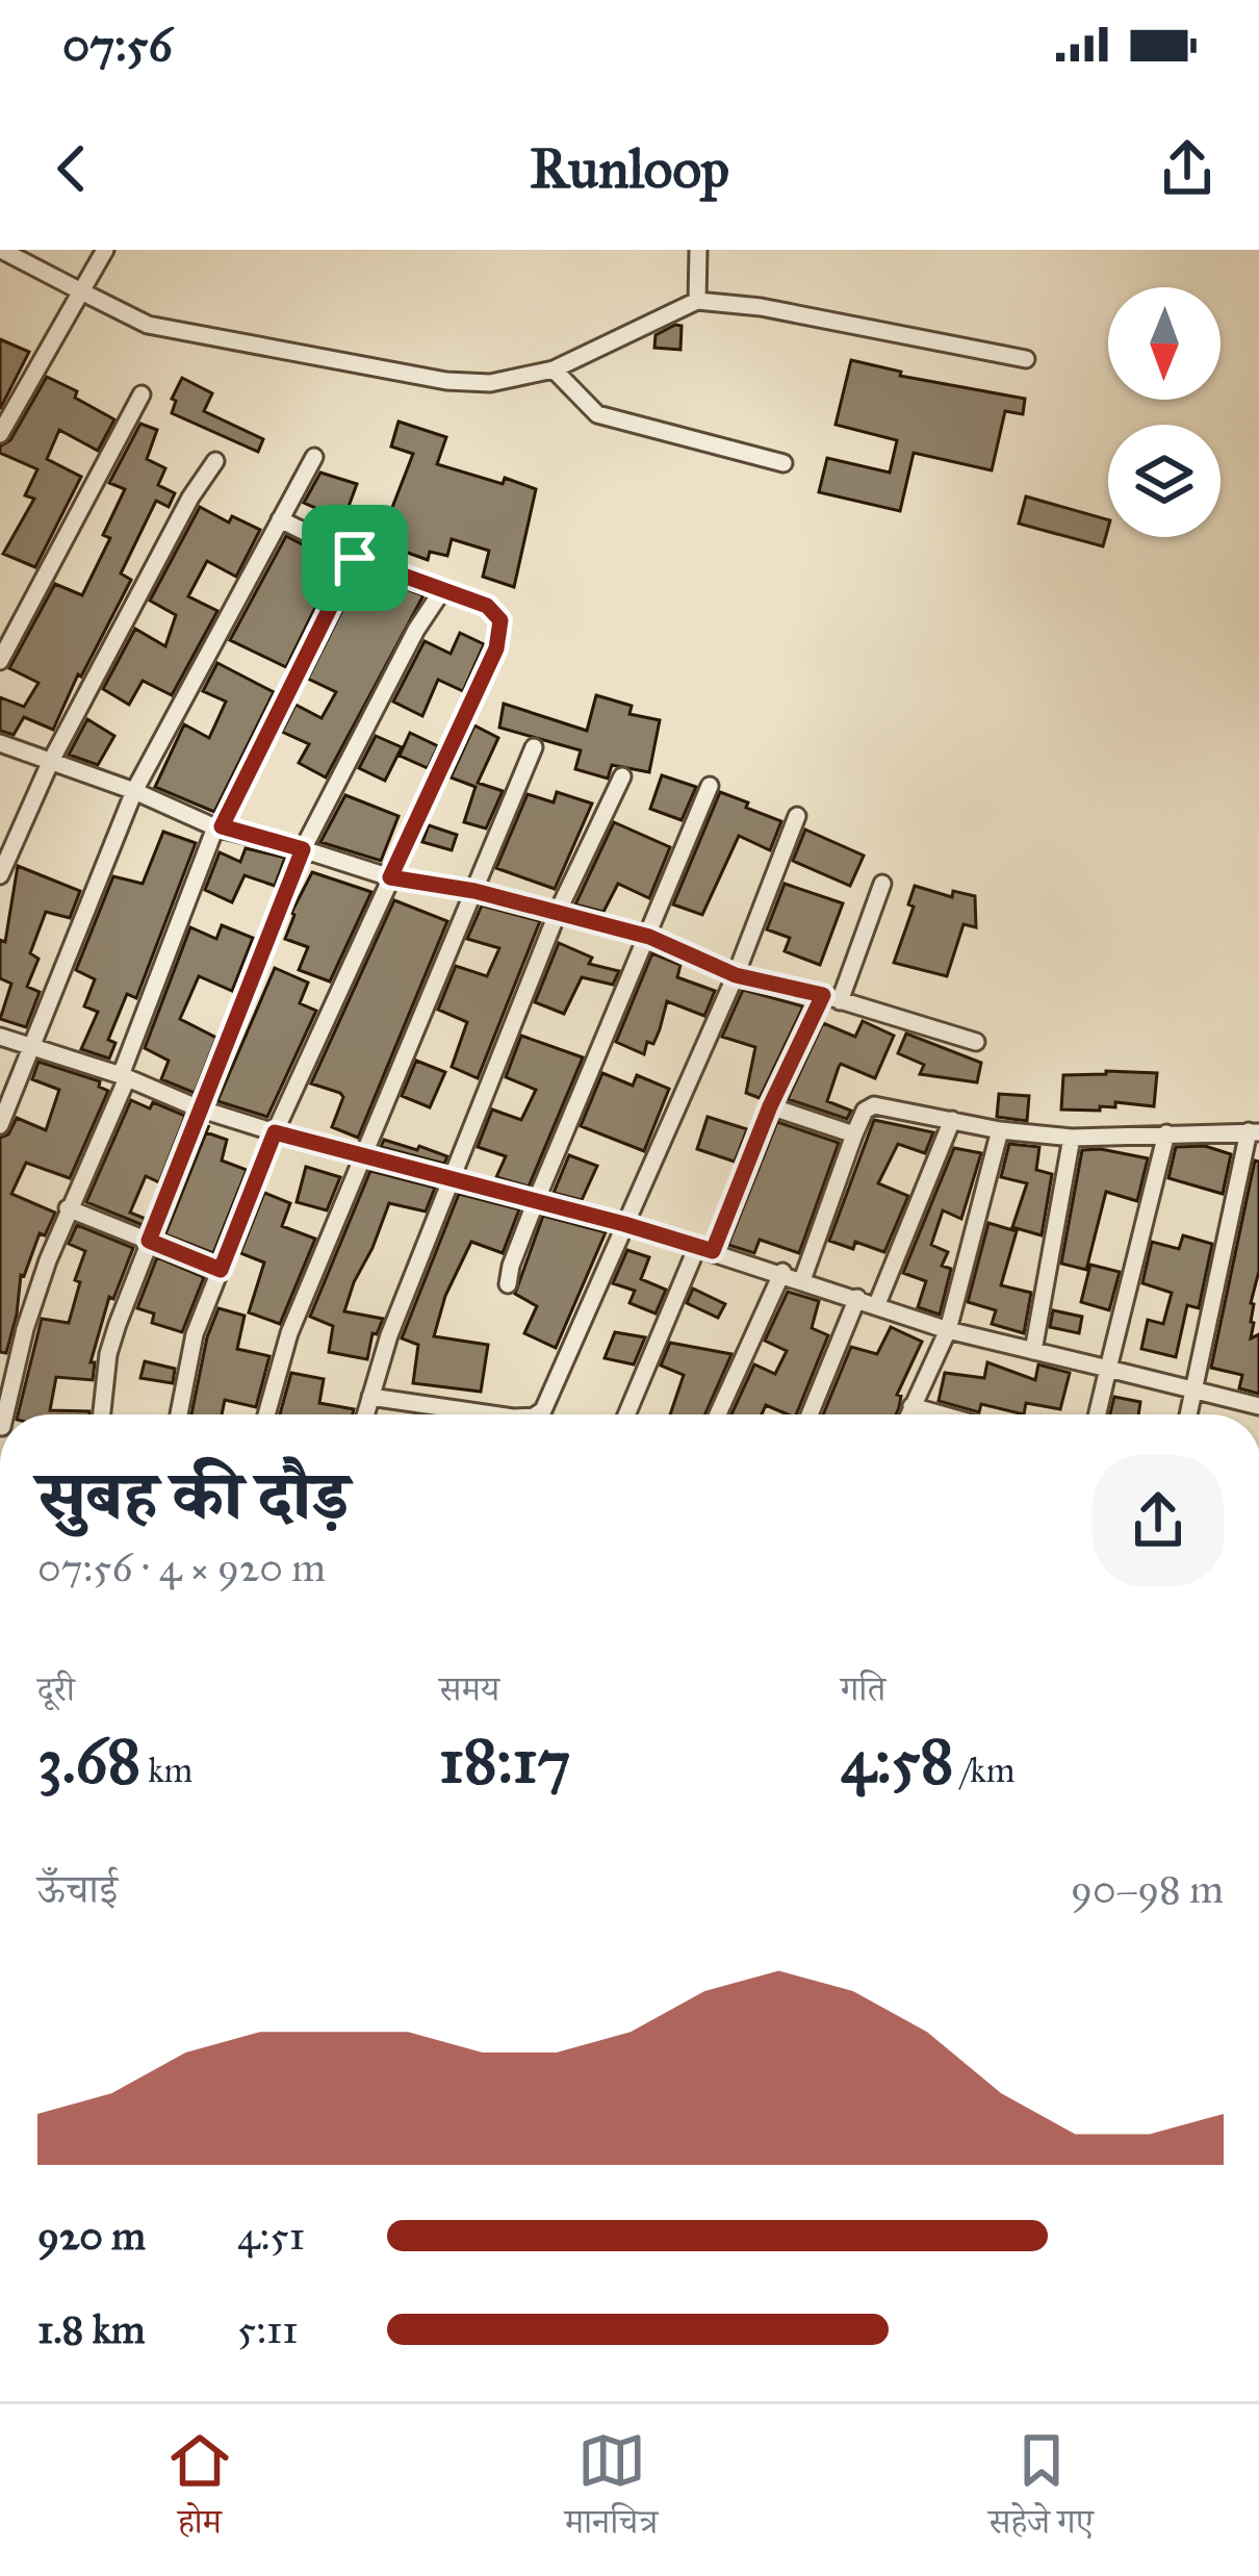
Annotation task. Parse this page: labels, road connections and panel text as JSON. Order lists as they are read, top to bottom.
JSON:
{
  "north": "bottom",
  "page": {
    "status": "07:56",
    "header": "Runloop",
    "heading": ["सुबह की दौड़", "07:56 · 4 × 920 m"],
    "stats": [
      ["दूरी", "3.68 km"],
      ["समय", "18:17"],
      ["गति", "4:58 /km"]
    ],
    "chart": ["ऊँचाई", "90–98 m"],
    "list": [
      {
        "name": "920 m",
        "note": "4:51"
      },
      {
        "name": "1.8 km",
        "note": "5:11"
      }
    ],
    "tabs": ["होम", "मानचित्र", "सहेजे गए"]
  }
}
